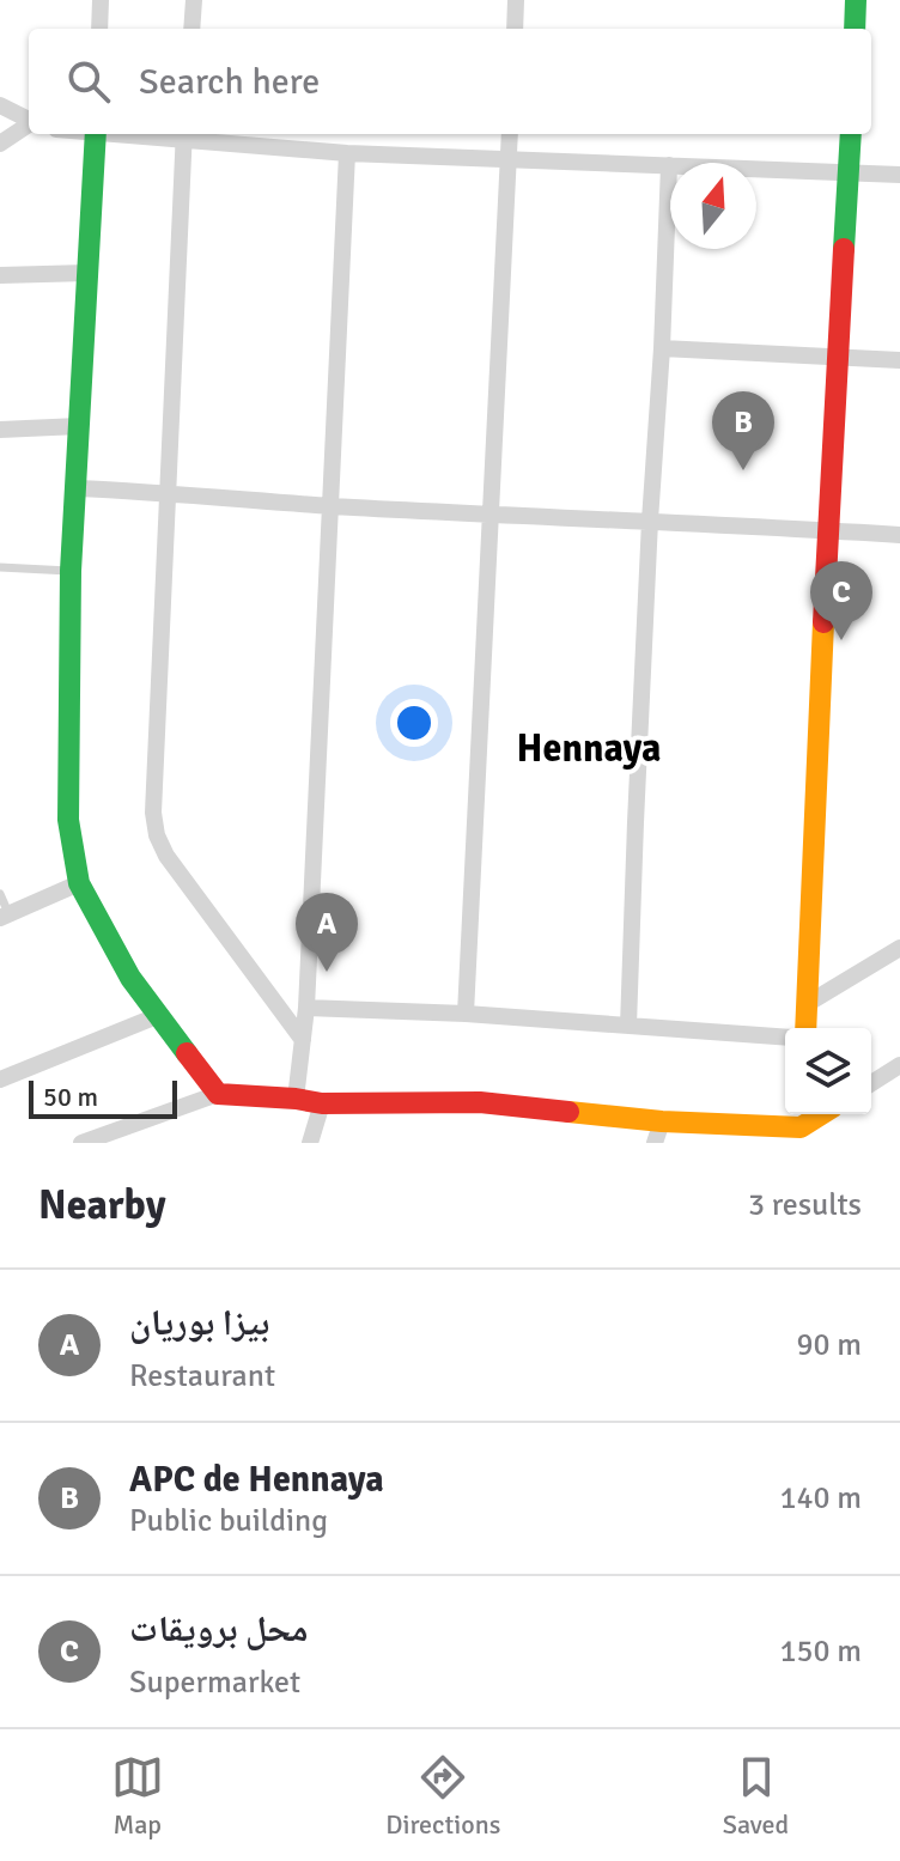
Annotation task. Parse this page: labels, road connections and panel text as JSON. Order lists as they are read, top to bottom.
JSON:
{
  "districts": ["Hennaya"],
  "scale_bar": "50 m",
  "north": "top",
  "page": {
    "search": "Search here",
    "pins": ["B", "C", "A"],
    "scale": "50 m",
    "heading": ["Nearby", "3 results"],
    "list": [
      {
        "mark": "A",
        "name": "بيزا بوريان",
        "note": "Restaurant",
        "value": "90 m"
      },
      {
        "mark": "B",
        "name": "APC de Hennaya",
        "note": "Public building",
        "value": "140 m"
      },
      {
        "mark": "C",
        "name": "محل برويقات",
        "note": "Supermarket",
        "value": "150 m"
      }
    ],
    "nav": ["Map", "Directions", "Saved"]
  }
}
